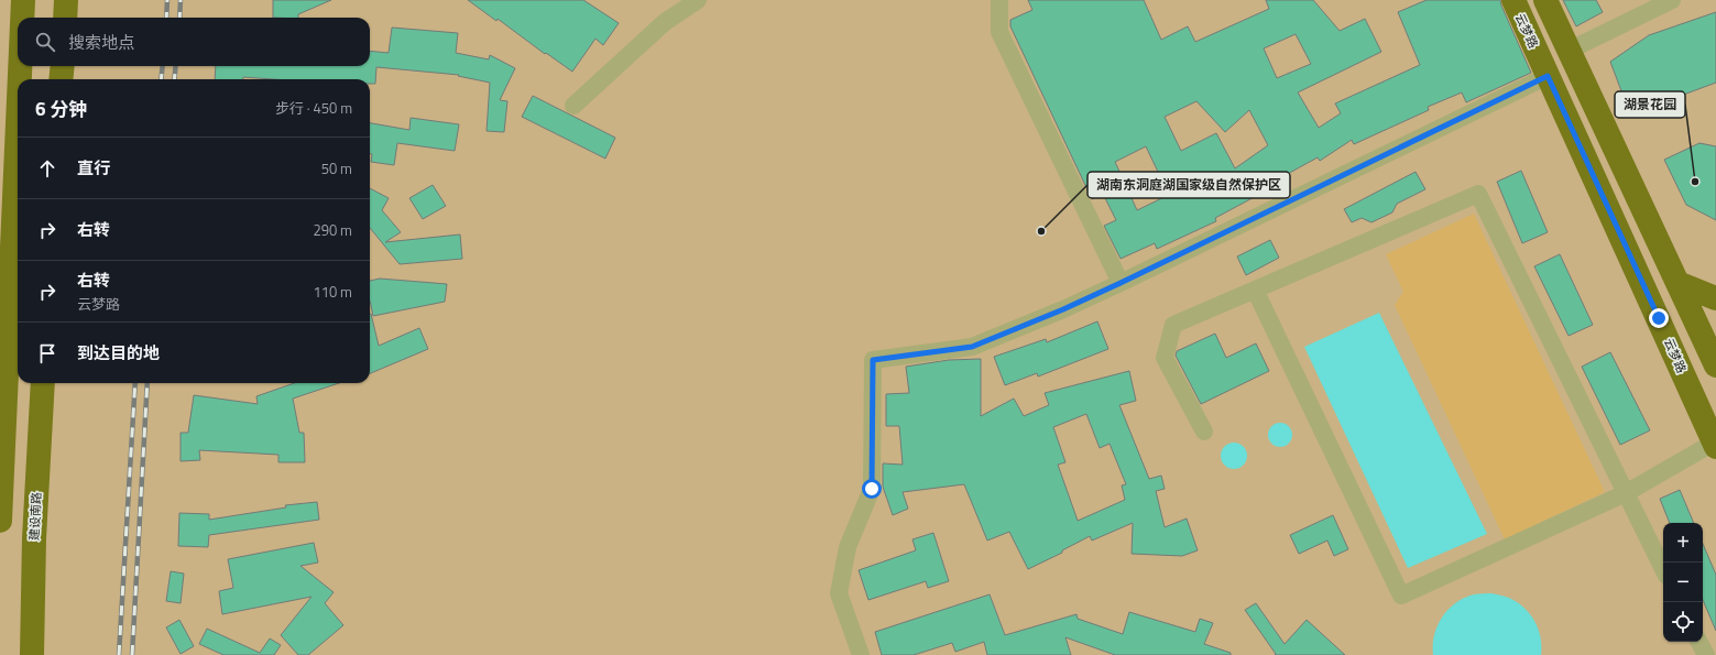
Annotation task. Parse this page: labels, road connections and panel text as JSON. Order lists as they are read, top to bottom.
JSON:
{
  "streets": {
    "main road": ["云梦路", "建设南路"]
  },
  "places": ["湖景花园", "湖南东洞庭湖国家级自然保护区"],
  "page": {
    "search": "搜索地点",
    "heading": ["6 分钟", "步行 · 450 m"],
    "list": [
      ["直行", "50 m"],
      ["右转", "290 m"],
      ["右转", "云梦路", "110 m"],
      "到达目的地"
    ],
    "map_buttons": ["+", "−"]
  }
}
